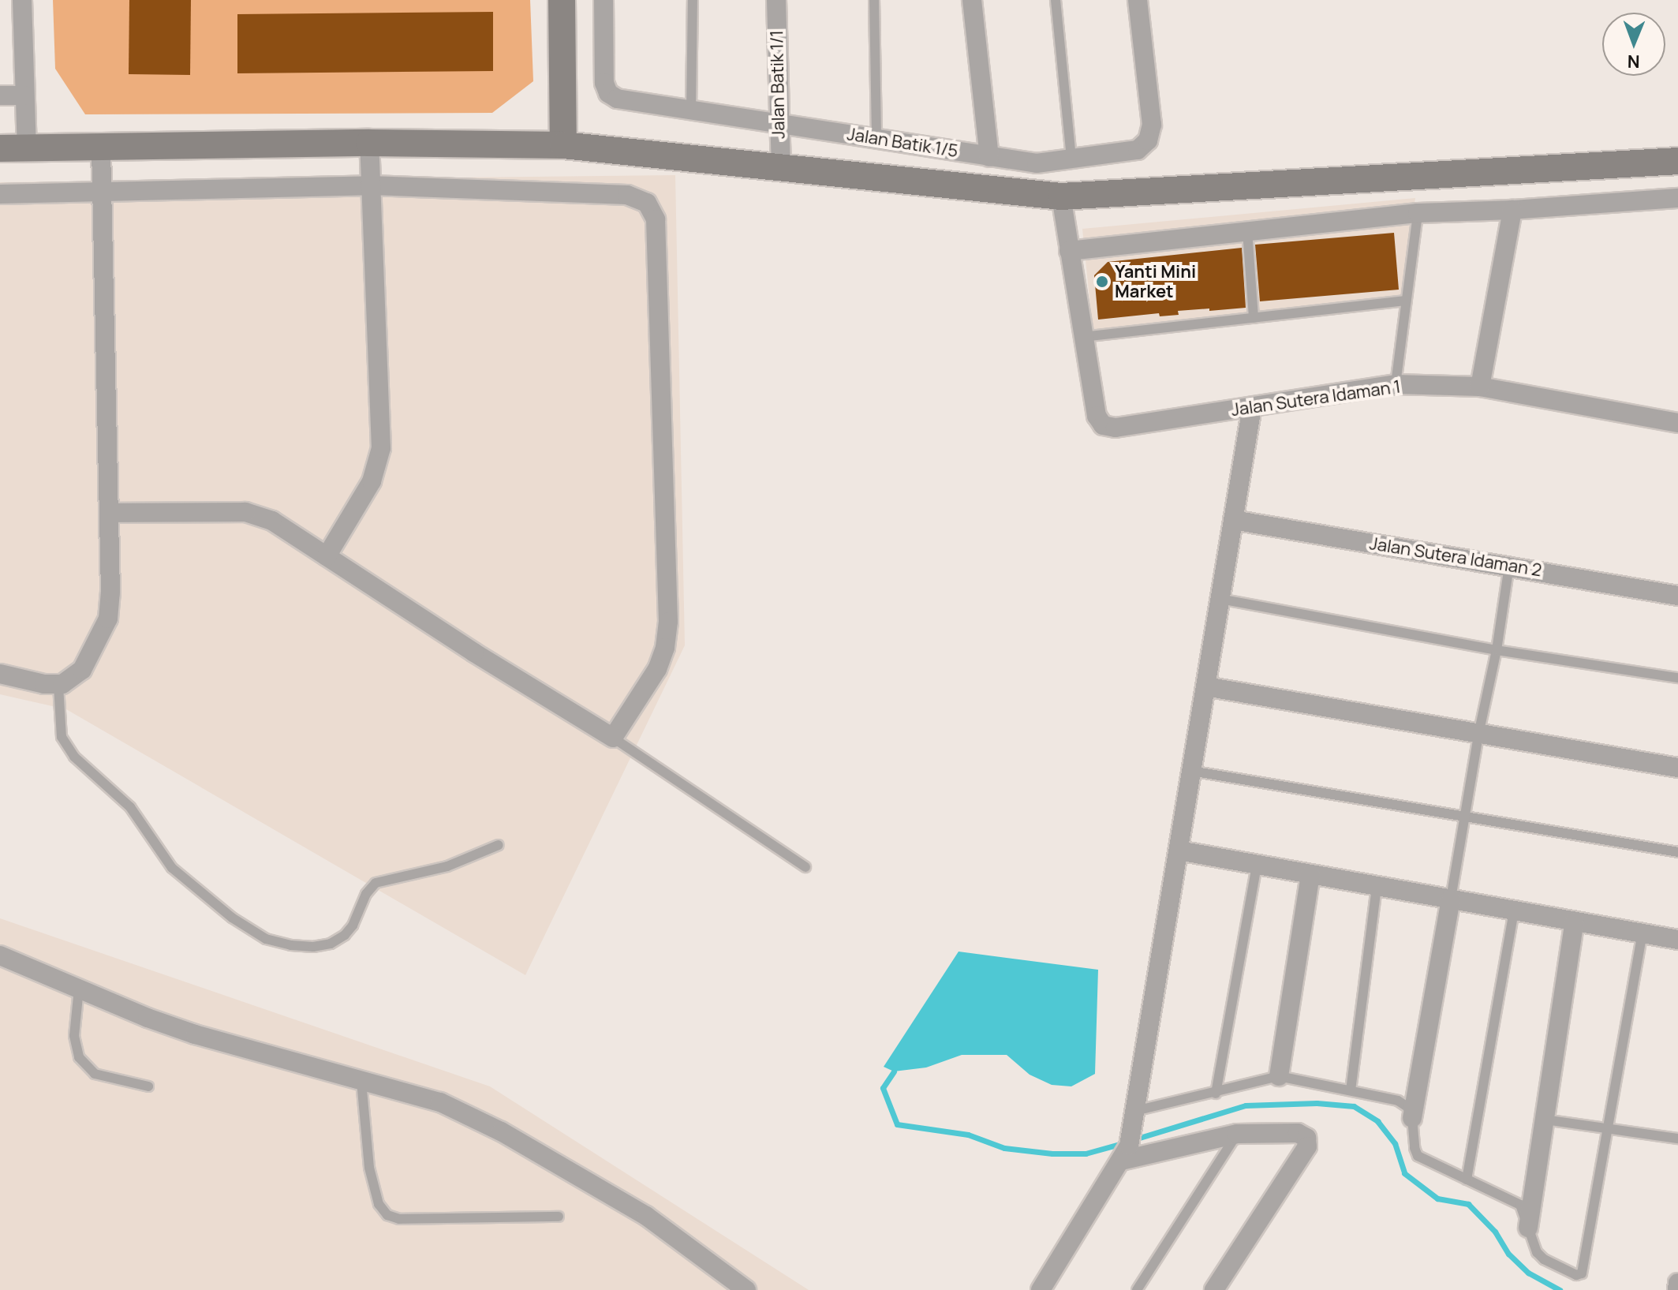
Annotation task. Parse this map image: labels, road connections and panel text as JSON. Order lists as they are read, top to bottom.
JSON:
{
  "streets": {
    "street": [
      "Jalan Batik 1/1",
      "Jalan Batik 1/5",
      "Jalan Sutera Idaman 1",
      "Jalan Sutera Idaman 2"
    ]
  },
  "crossings": [
    ["Jalan Batik 1/1", "Jalan Batik 1/5"]
  ],
  "places": ["Yanti Mini Market"],
  "north": "bottom"
}
